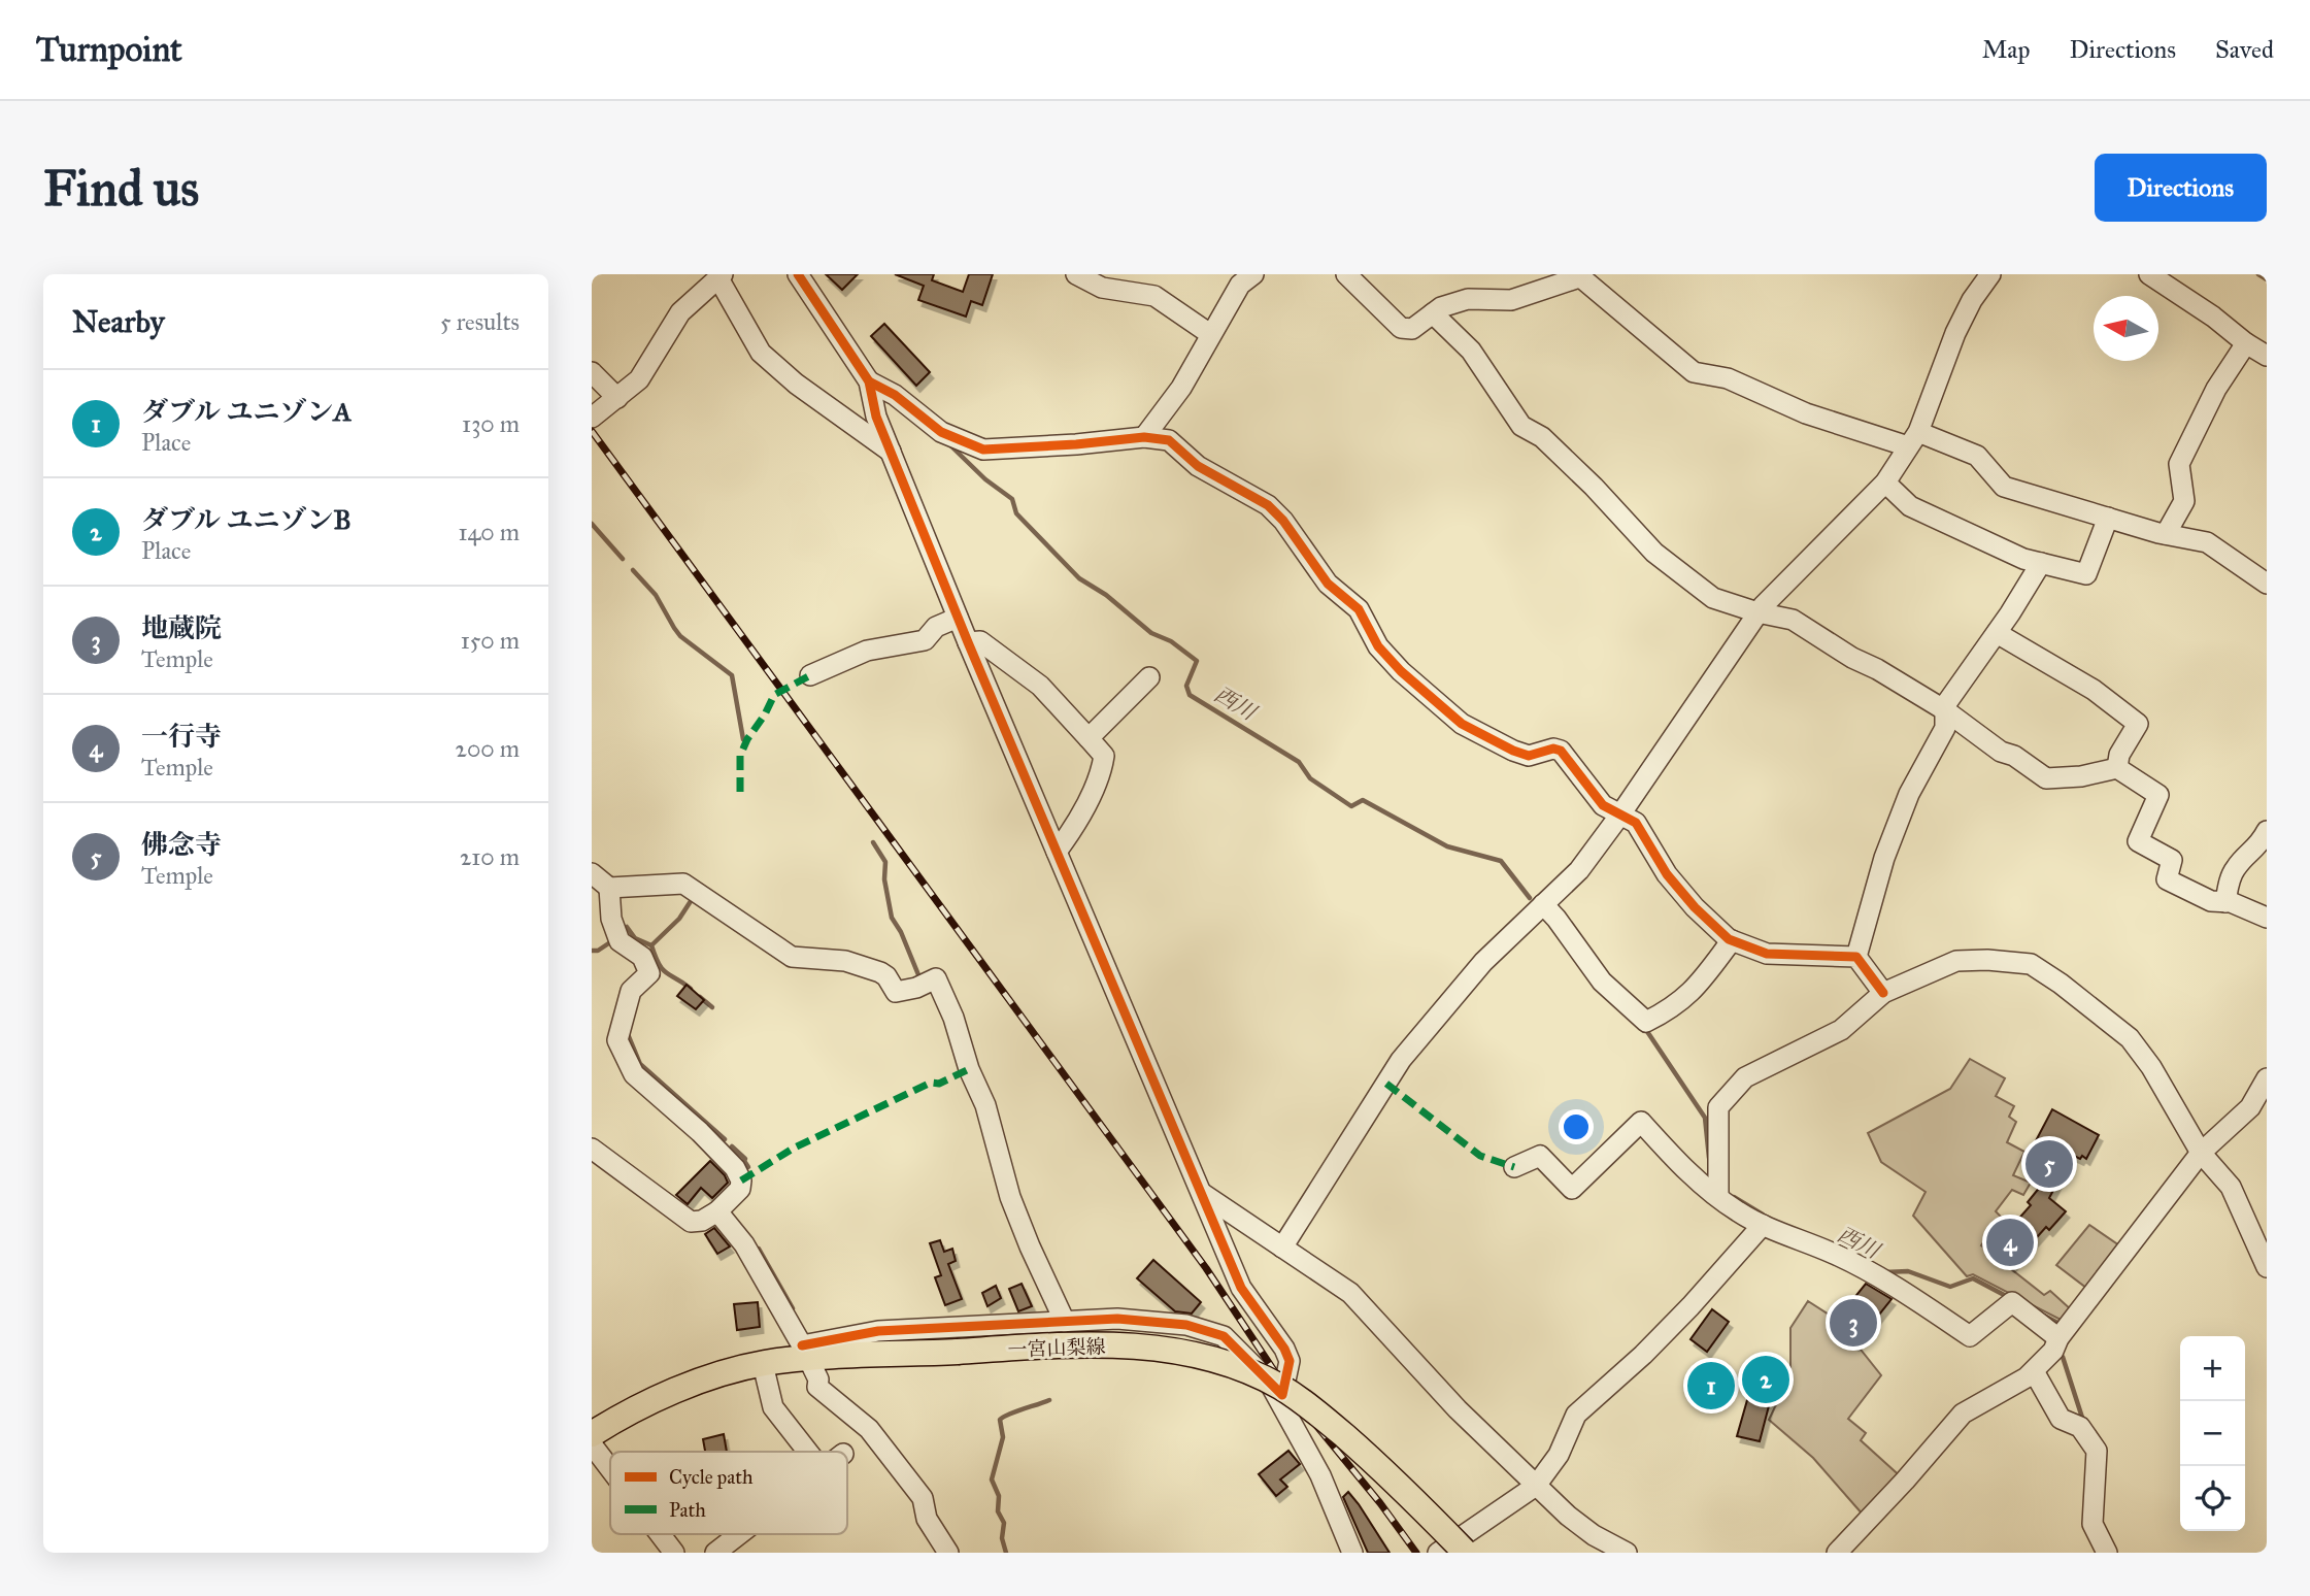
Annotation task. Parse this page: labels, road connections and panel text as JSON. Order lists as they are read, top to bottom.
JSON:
{
  "streets": {
    "main road": ["一宮山梨線"]
  },
  "water": ["西川"],
  "legend": ["Cycle path", "Path"],
  "north": "left",
  "page": {
    "header": "Turnpoint",
    "nav": ["Map", "Directions", "Saved"],
    "buttons": "Directions",
    "title": "Find us",
    "heading": ["Nearby", "5 results"],
    "list": [
      {
        "mark": "1",
        "name": "ダブル ユニゾンA",
        "note": "Place",
        "value": "130 m"
      },
      {
        "mark": "2",
        "name": "ダブル ユニゾンB",
        "note": "Place",
        "value": "140 m"
      },
      {
        "mark": "3",
        "name": "地蔵院",
        "note": "Temple",
        "value": "150 m"
      },
      {
        "mark": "4",
        "name": "一行寺",
        "note": "Temple",
        "value": "200 m"
      },
      {
        "mark": "5",
        "name": "佛念寺",
        "note": "Temple",
        "value": "210 m"
      }
    ],
    "pins": [
      "5",
      "4",
      "3",
      "2",
      "1"
    ],
    "map_buttons": ["+", "−"]
  }
}
